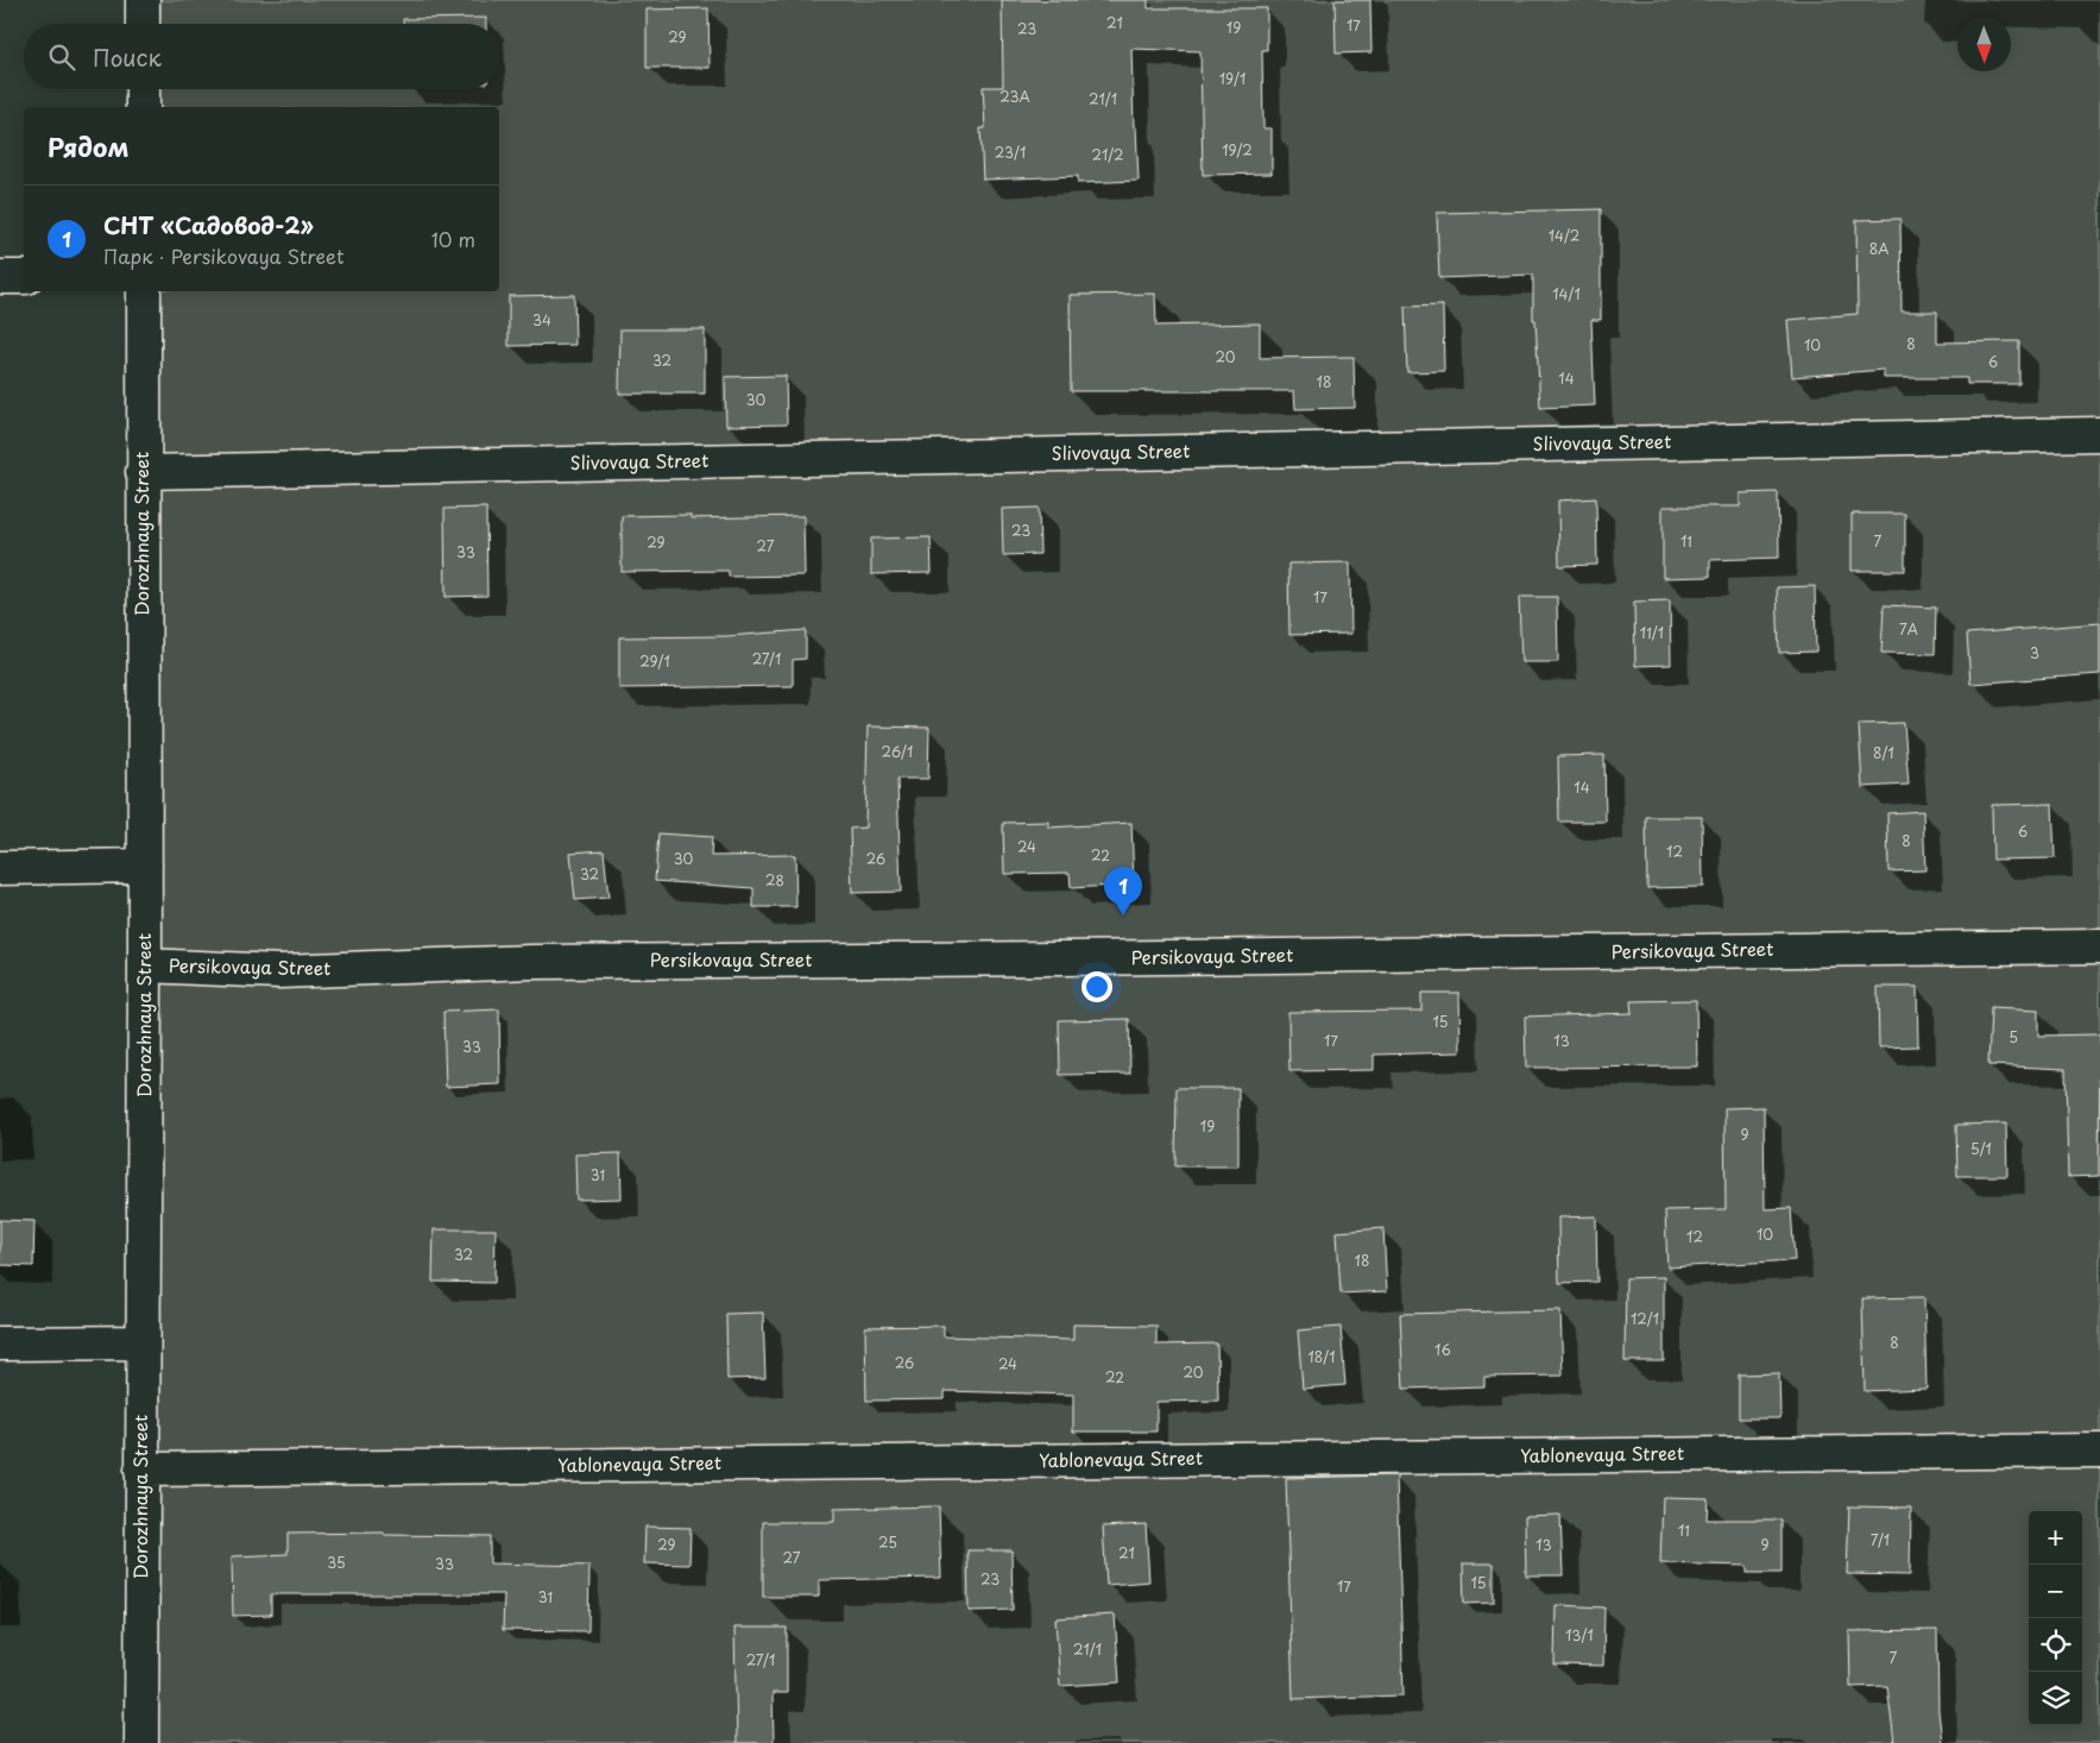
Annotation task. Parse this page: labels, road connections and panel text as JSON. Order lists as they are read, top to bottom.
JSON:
{
  "streets": {
    "street": [
      "Slivovaya Street",
      "Dorozhnaya Street",
      "Persikovaya Street",
      "Yablonevaya Street"
    ]
  },
  "crossings": [
    ["Slivovaya Street", "Dorozhnaya Street"],
    ["Dorozhnaya Street", "Persikovaya Street"],
    ["Dorozhnaya Street", "Yablonevaya Street"]
  ],
  "house_numbers": [
    "21",
    "17",
    "19",
    "23",
    "29",
    "19/1",
    "23А",
    "21/1",
    "19/2",
    "23/1",
    "21/2",
    "14/2",
    "8А",
    "14/1",
    "34",
    "8",
    "10",
    "20",
    "32",
    "6",
    "14",
    "18",
    "30",
    "23",
    "11",
    "7",
    "29",
    "27",
    "33",
    "17",
    "7А",
    "11/1",
    "3",
    "27/1",
    "29/1",
    "26/1",
    "8/1",
    "14",
    "6",
    "8",
    "24",
    "12",
    "22",
    "30",
    "26",
    "32",
    "28",
    "15",
    "5",
    "17",
    "13",
    "33",
    "19",
    "9",
    "5/1",
    "31",
    "10",
    "12",
    "32",
    "18",
    "12/1",
    "8",
    "16",
    "18/1",
    "26",
    "24",
    "20",
    "22",
    "11",
    "7/1",
    "25",
    "29",
    "13",
    "9",
    "21",
    "27",
    "35",
    "33",
    "23",
    "15",
    "17",
    "31",
    "13/1",
    "21/1",
    "7",
    "27/1"
  ],
  "north": "bottom",
  "page": {
    "search": "Поиск",
    "heading": "Рядом",
    "list": [
      {
        "mark": "1",
        "name": "СНТ «Садовод-2»",
        "note": "Парк · Persikovaya Street",
        "value": "10 m"
      }
    ],
    "pins": "1",
    "map_buttons": ["+", "−"]
  }
}
